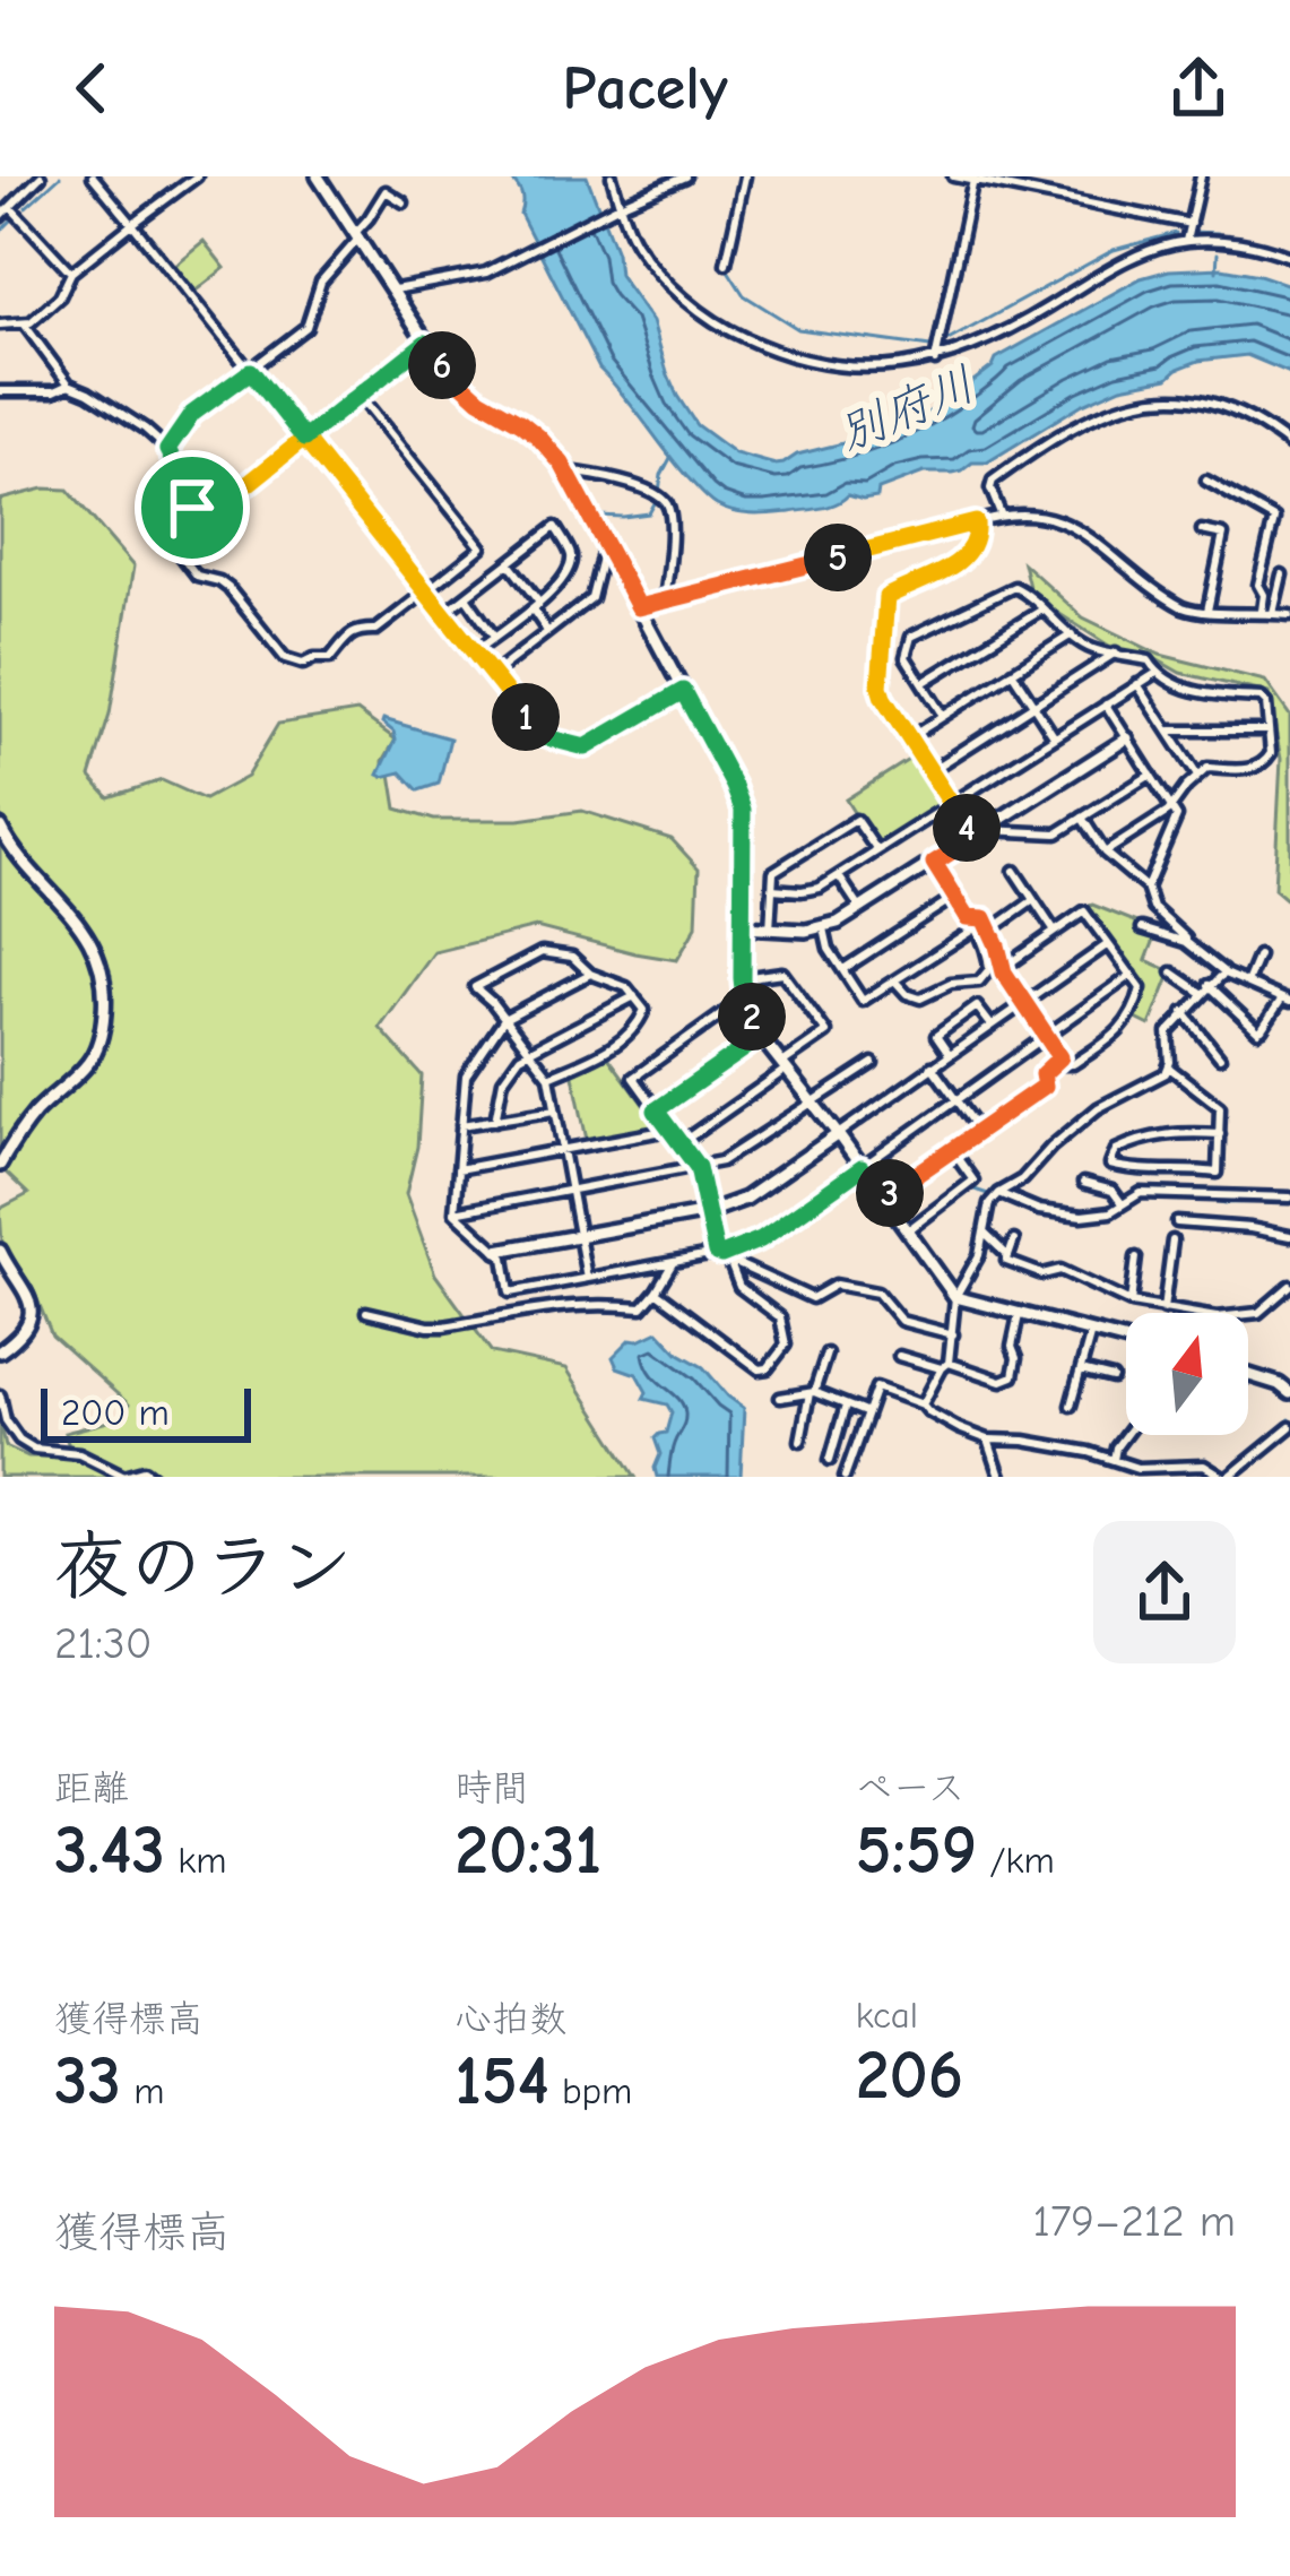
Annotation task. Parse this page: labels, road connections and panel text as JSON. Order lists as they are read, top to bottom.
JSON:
{
  "water": ["別府川"],
  "scale_bar": "200 m",
  "north": "top",
  "page": {
    "header": "Pacely",
    "pins": [
      "6",
      "5",
      "1",
      "4",
      "2",
      "3"
    ],
    "scale": "200 m",
    "heading": ["夜のラン", "21:30"],
    "stats": [
      ["距離", "3.43 km"],
      ["時間", "20:31"],
      ["ペース", "5:59 /km"],
      ["獲得標高", "33 m"],
      ["心拍数", "154 bpm"],
      ["kcal", "206"]
    ],
    "chart": ["獲得標高", "179–212 m"]
  }
}
